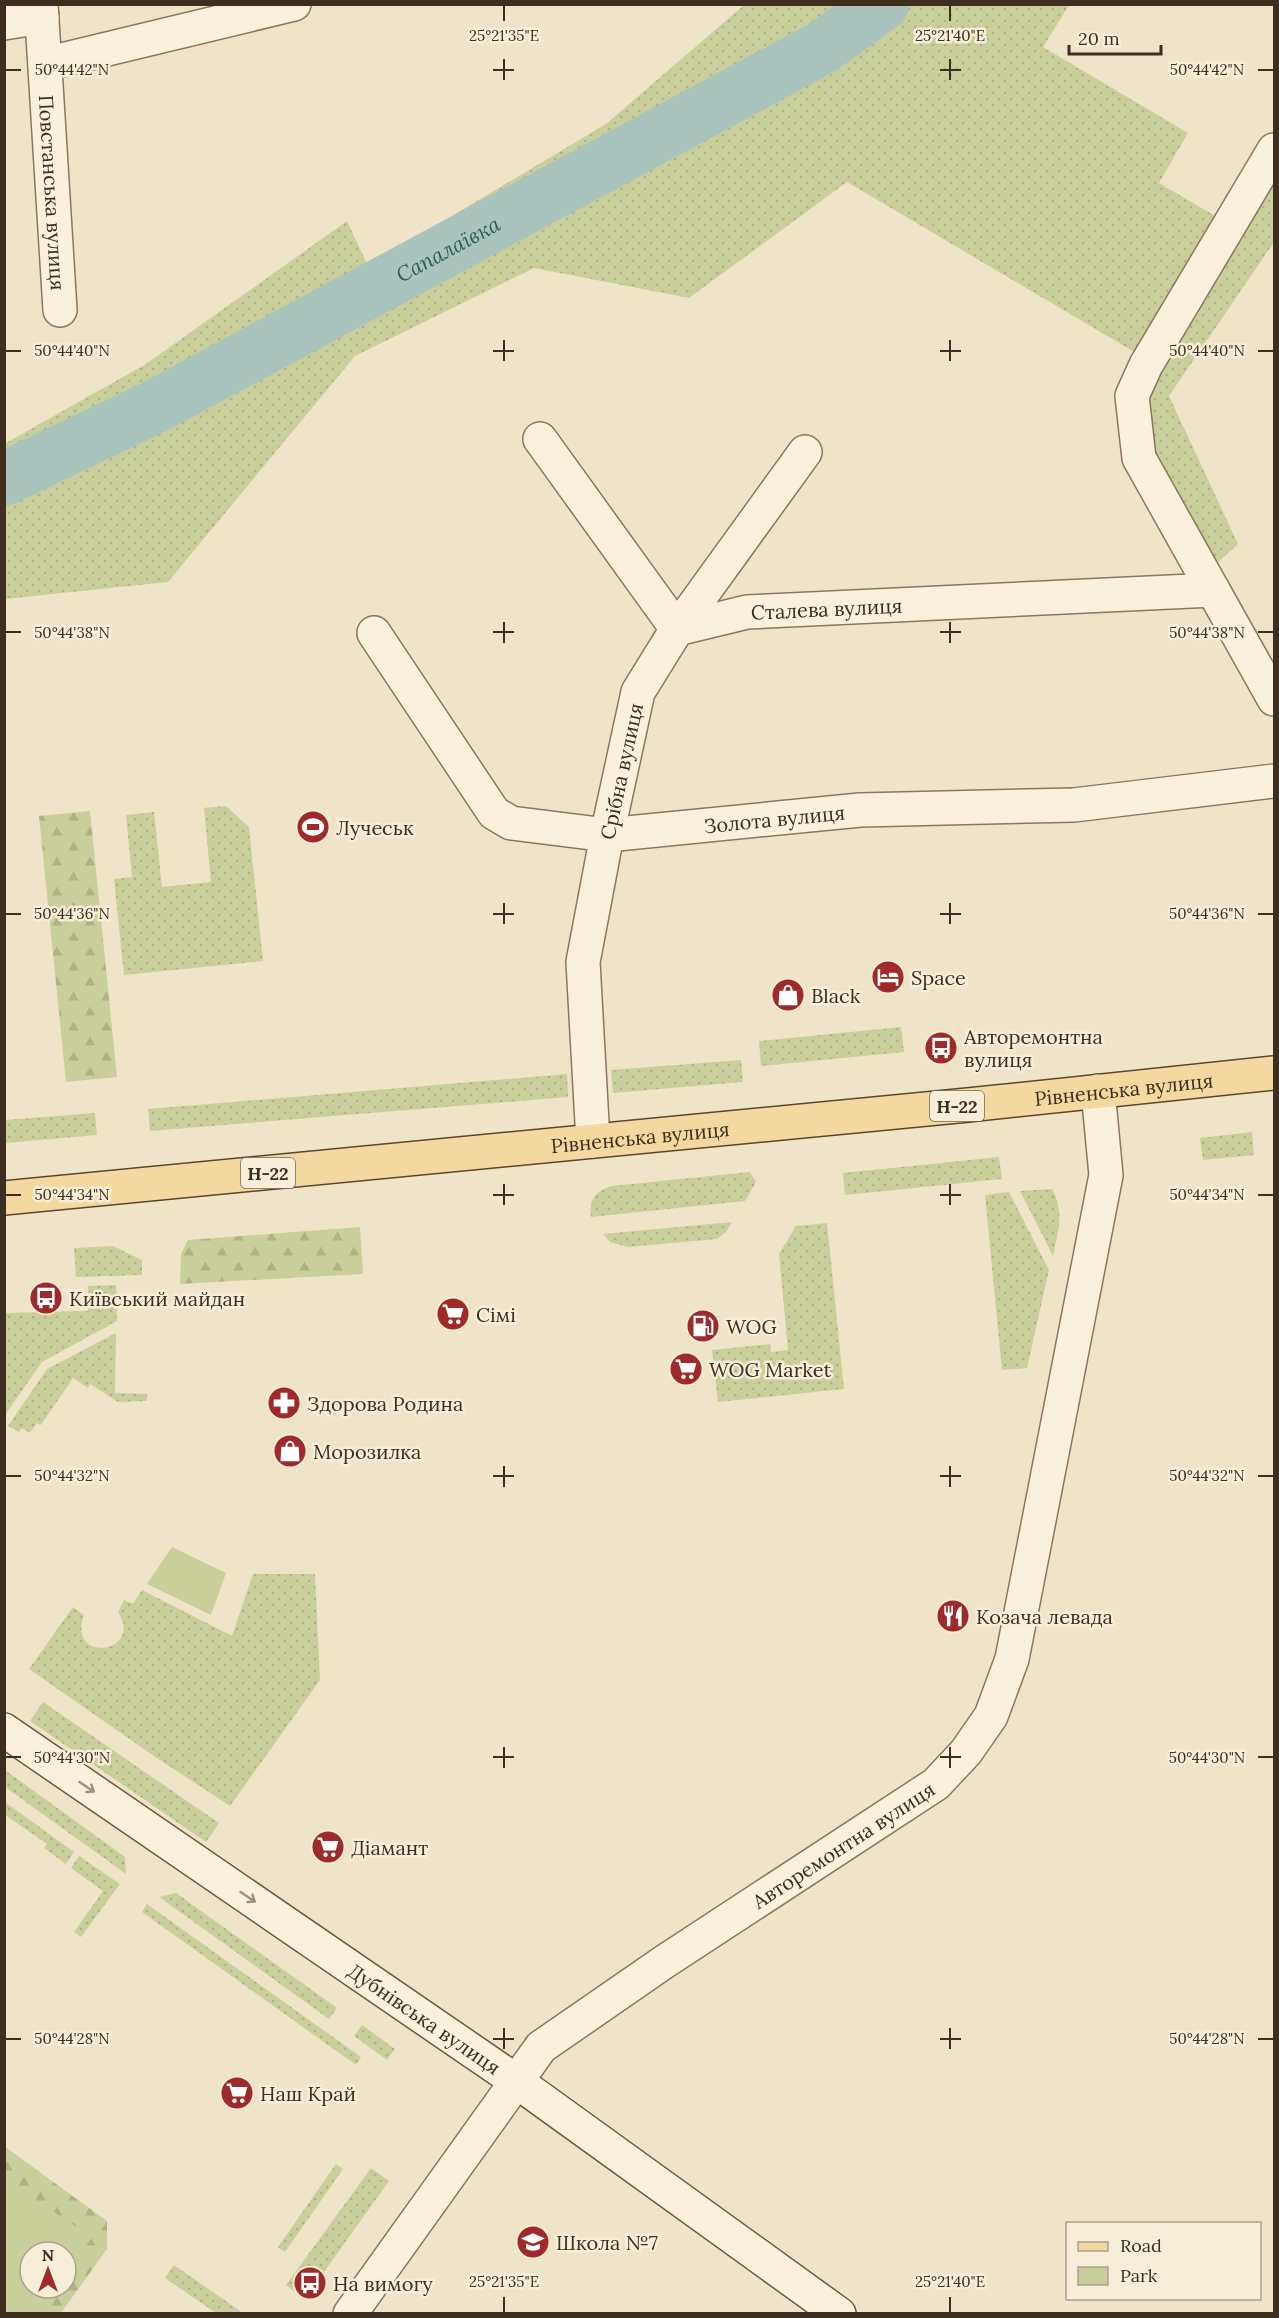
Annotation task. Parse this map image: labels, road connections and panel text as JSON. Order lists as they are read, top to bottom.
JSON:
{
  "streets": {
    "main road": ["Рівненська вулиця", "Н-22"],
    "street": [
      "Повстанська вулиця",
      "Сталева вулиця",
      "Срібна вулиця",
      "Золота вулиця",
      "Авторемонтна вулиця",
      "Дубнівська вулиця"
    ]
  },
  "crossings": [
    ["Сталева вулиця", "Срібна вулиця"],
    ["Срібна вулиця", "Золота вулиця"],
    ["Срібна вулиця", "Рівненська вулиця"],
    ["Рівненська вулиця", "Авторемонтна вулиця"],
    ["Авторемонтна вулиця", "Дубнівська вулиця"]
  ],
  "one_way": ["Дубнівська вулиця"],
  "water": ["Сапалаївка"],
  "places": {
    "sports": ["Лучеськ"],
    "hotel": ["Space"],
    "shop": ["Black", "Морозилка"],
    "bus stop": ["Авторемонтна вулиця", "Київський майдан", "На вимогу"],
    "supermarket": [
      "Сімі",
      "WOG Market",
      "Діамант",
      "Наш Край"
    ],
    "fuel station": ["WOG"],
    "pharmacy": ["Здорова Родина"],
    "restaurant": ["Козача левада"],
    "school or university": ["Школа №7"]
  },
  "legend": ["Road", "Park"],
  "scale_bar": "20 m",
  "north": "top",
  "coordinates": [
    "25°21'35\"E",
    "25°21'40\"E",
    "50°44'42\"N",
    "50°44'40\"N",
    "50°44'38\"N",
    "50°44'36\"N",
    "50°44'34\"N",
    "50°44'32\"N",
    "50°44'30\"N",
    "50°44'28\"N"
  ]
}
